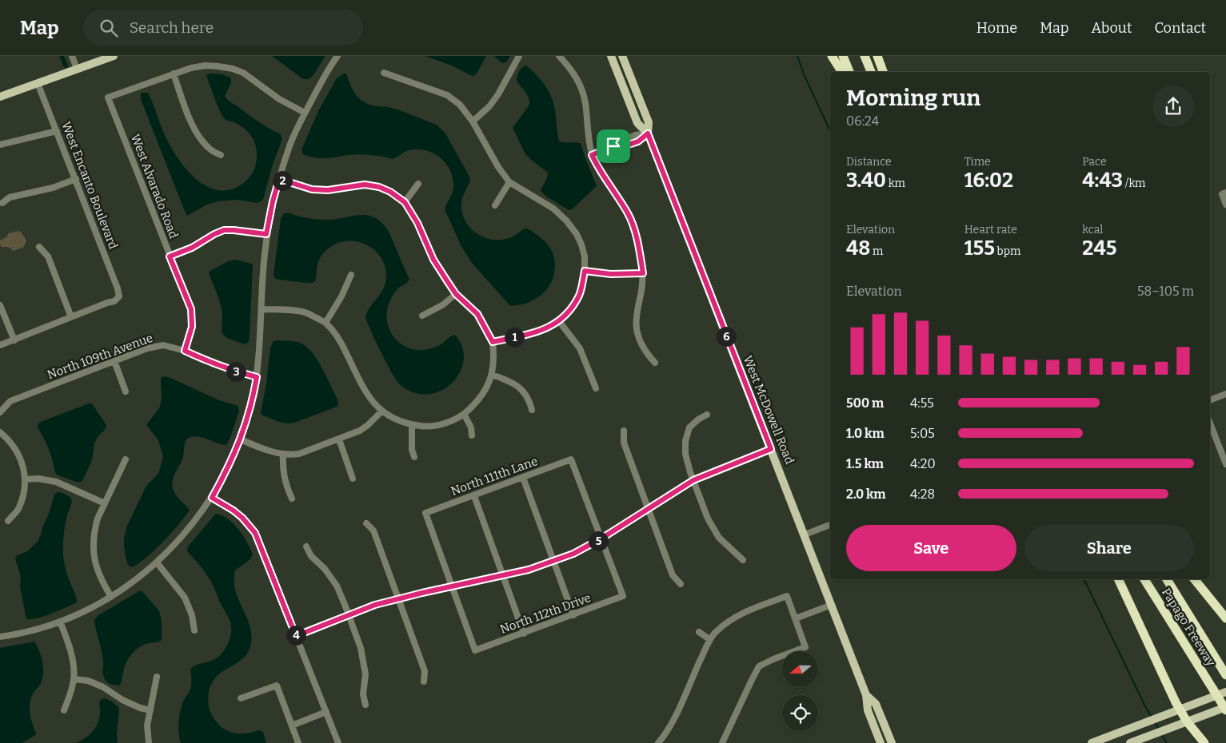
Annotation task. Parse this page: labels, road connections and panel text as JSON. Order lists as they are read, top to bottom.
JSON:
{
  "streets": {
    "highway": ["Papago Freeway"],
    "main road": ["West McDowell Road"],
    "street": [
      "West Encanto Boulevard",
      "West Alvarado Road",
      "North 109th Avenue",
      "North 111th Lane",
      "North 112th Drive"
    ]
  },
  "crossings": [
    ["West Alvarado Road", "North 109th Avenue"],
    ["North 111th Lane", "North 112th Drive"]
  ],
  "north": "left",
  "page": {
    "header": "Map",
    "search": "Search here",
    "nav": [
      "Home",
      "Map",
      "About",
      "Contact"
    ],
    "heading": ["Morning run", "06:24"],
    "stats": [
      ["Distance", "3.40 km"],
      ["Time", "16:02"],
      ["Pace", "4:43 /km"],
      ["Elevation", "48 m"],
      ["Heart rate", "155 bpm"],
      ["kcal", "245"]
    ],
    "pins": [
      "2",
      "6",
      "1",
      "3",
      "5",
      "4"
    ],
    "chart": ["Elevation", "58–105 m"],
    "list": [
      {
        "name": "500 m",
        "note": "4:55"
      },
      {
        "name": "1.0 km",
        "note": "5:05"
      },
      {
        "name": "1.5 km",
        "note": "4:20"
      },
      {
        "name": "2.0 km",
        "note": "4:28"
      }
    ],
    "buttons": ["Save", "Share"]
  }
}
